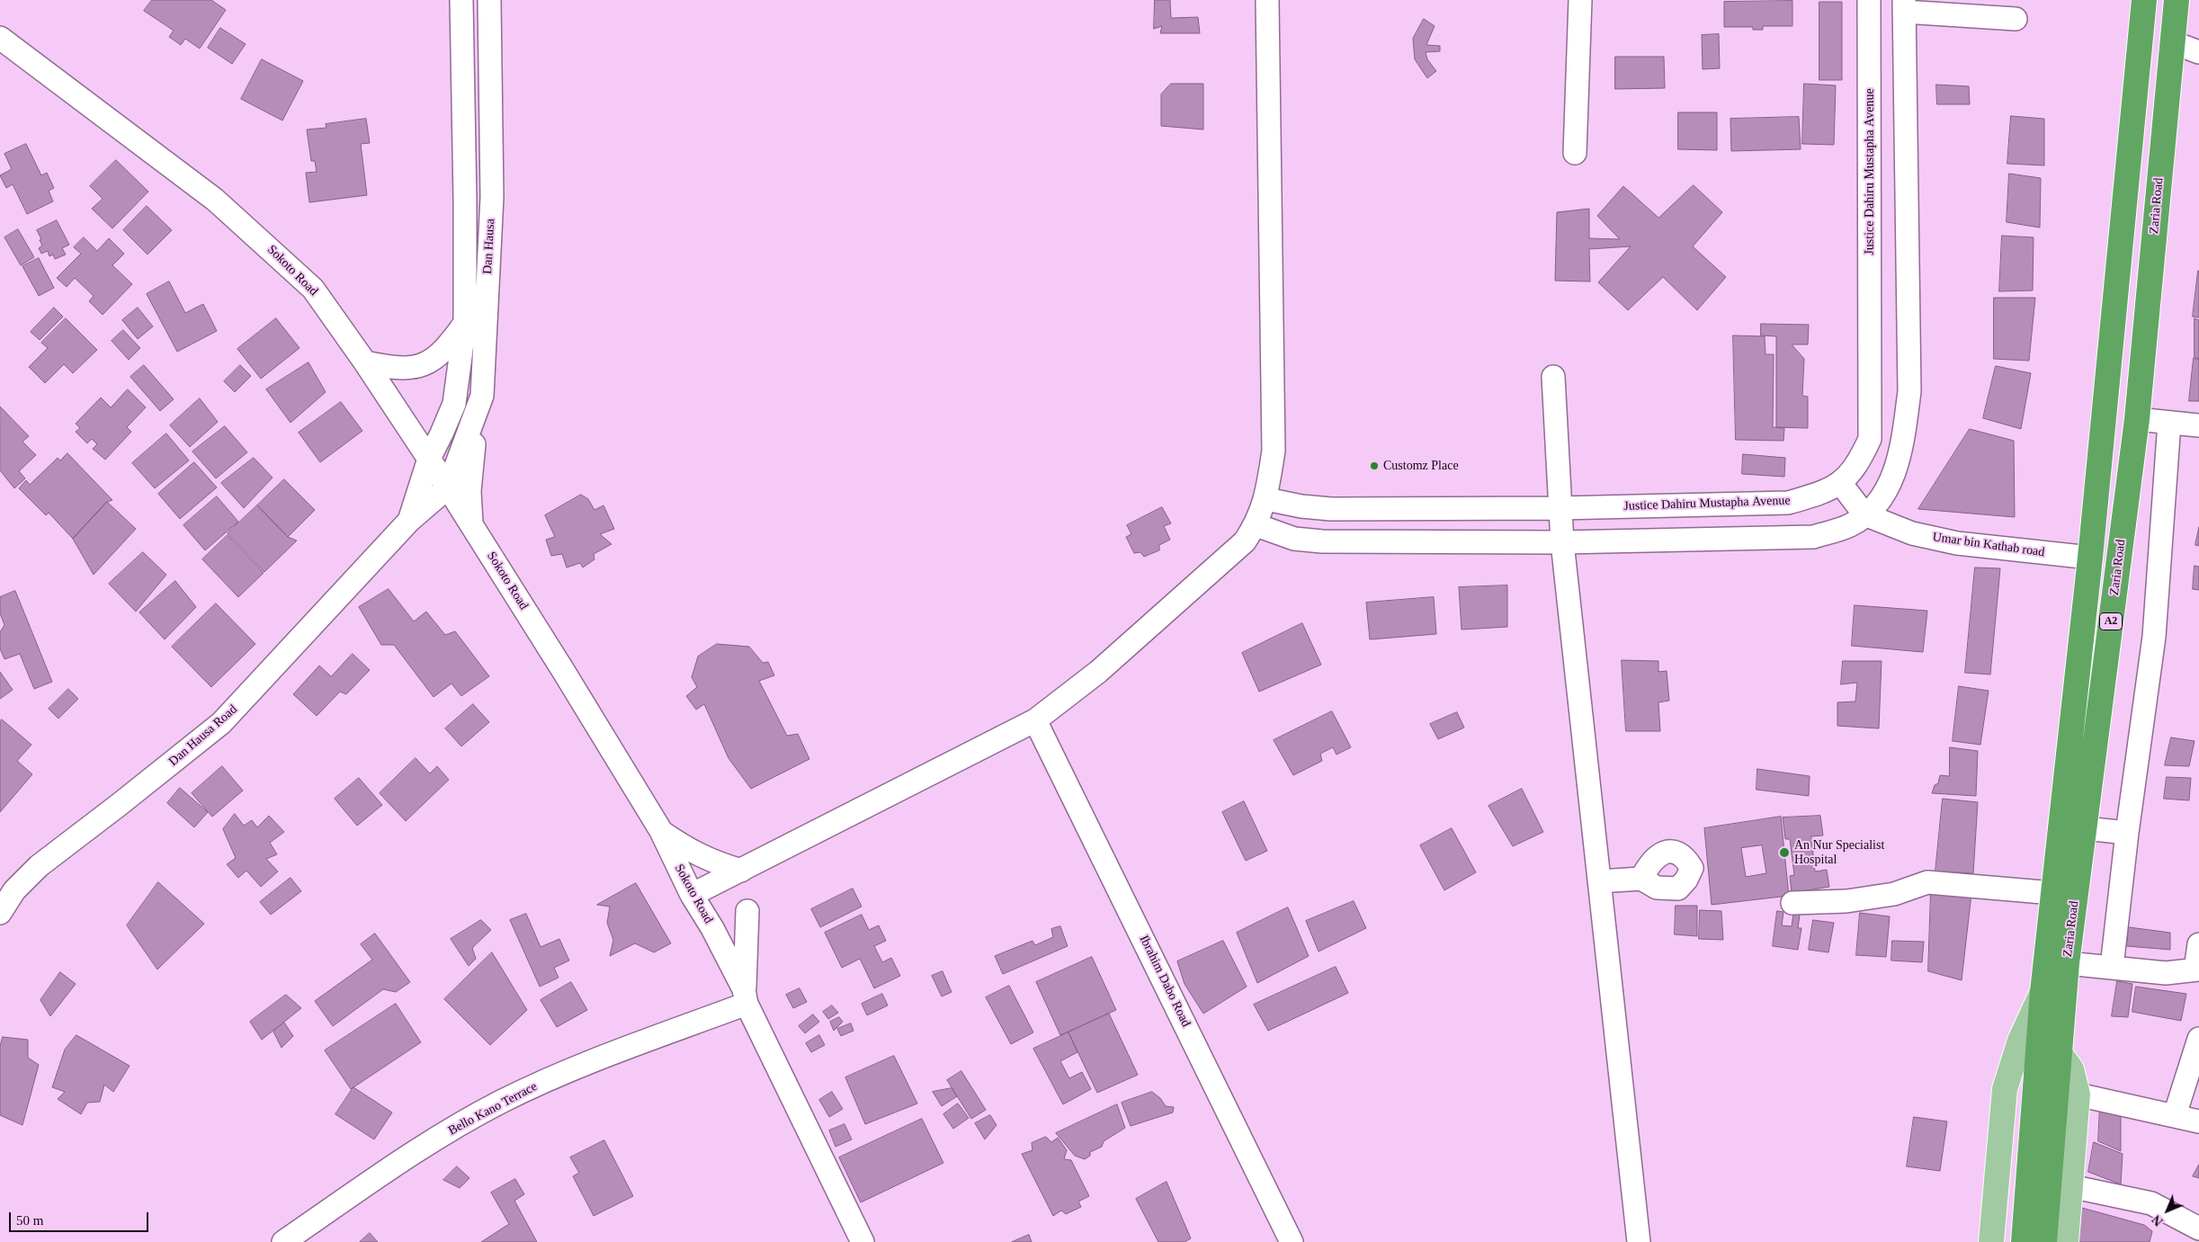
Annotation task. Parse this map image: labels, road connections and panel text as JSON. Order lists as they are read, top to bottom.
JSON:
{
  "streets": {
    "highway": ["Zaria Road", "A2"],
    "street": [
      "Justice Dahiru Mustapha Avenue",
      "Dan Hausa",
      "Sokoto Road",
      "Umar bin Kathab road",
      "Dan Hausa Road",
      "Ibrahim Dabo Road",
      "Bello Kano Terrace"
    ]
  },
  "crossings": [
    ["Zaria Road", "Umar bin Kathab road"],
    ["Dan Hausa", "Sokoto Road"],
    ["Dan Hausa", "Dan Hausa Road"],
    ["Sokoto Road", "Dan Hausa Road"],
    ["Sokoto Road", "Bello Kano Terrace"]
  ],
  "places": ["Customz Place", "An Nur Specialist Hospital"],
  "scale_bar": "50 m",
  "north": "bottom left"
}
